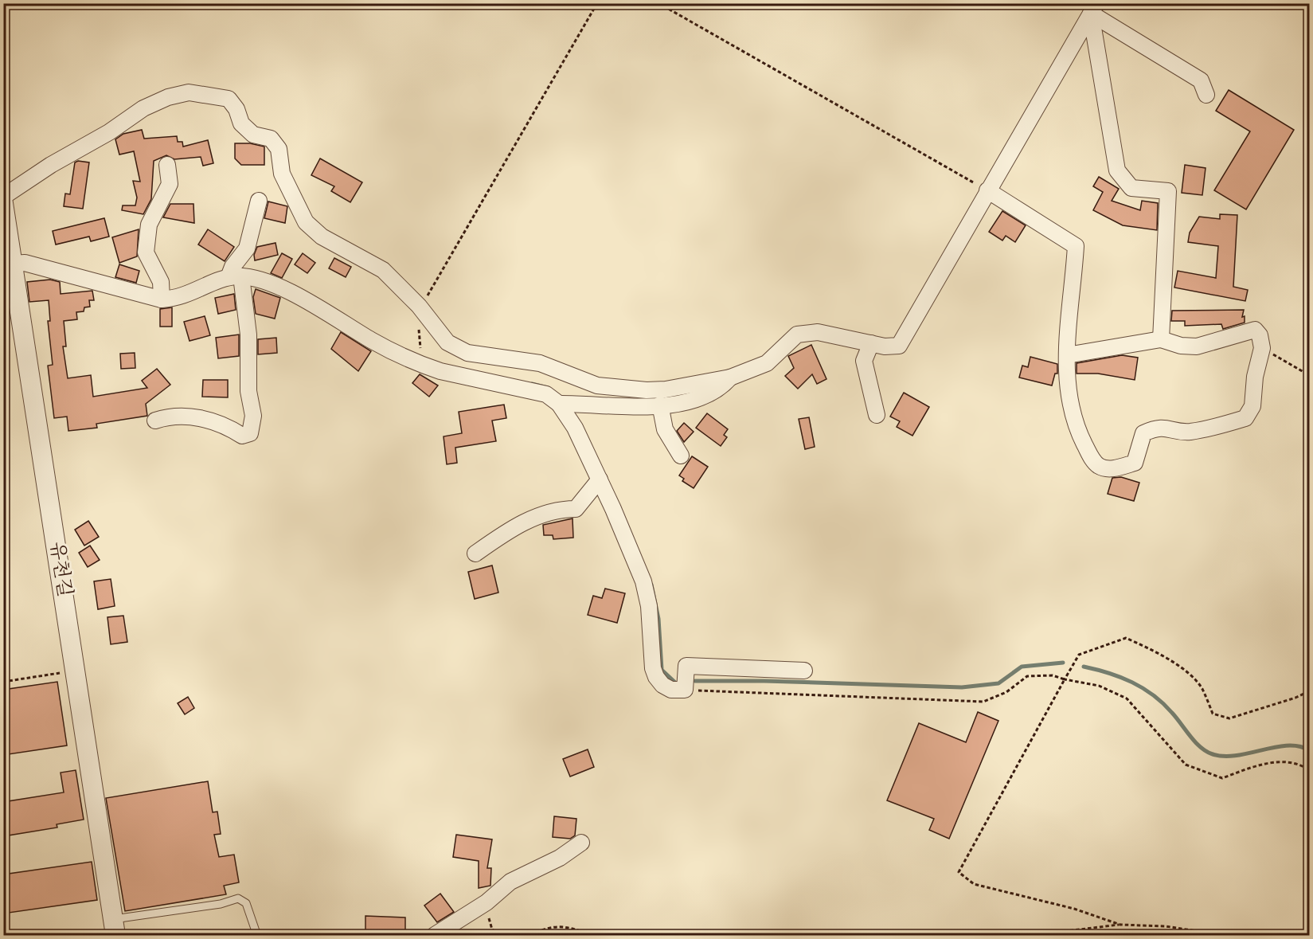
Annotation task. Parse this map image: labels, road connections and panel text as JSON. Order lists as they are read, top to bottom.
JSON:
{
  "streets": {
    "street": ["유천길"]
  }
}
